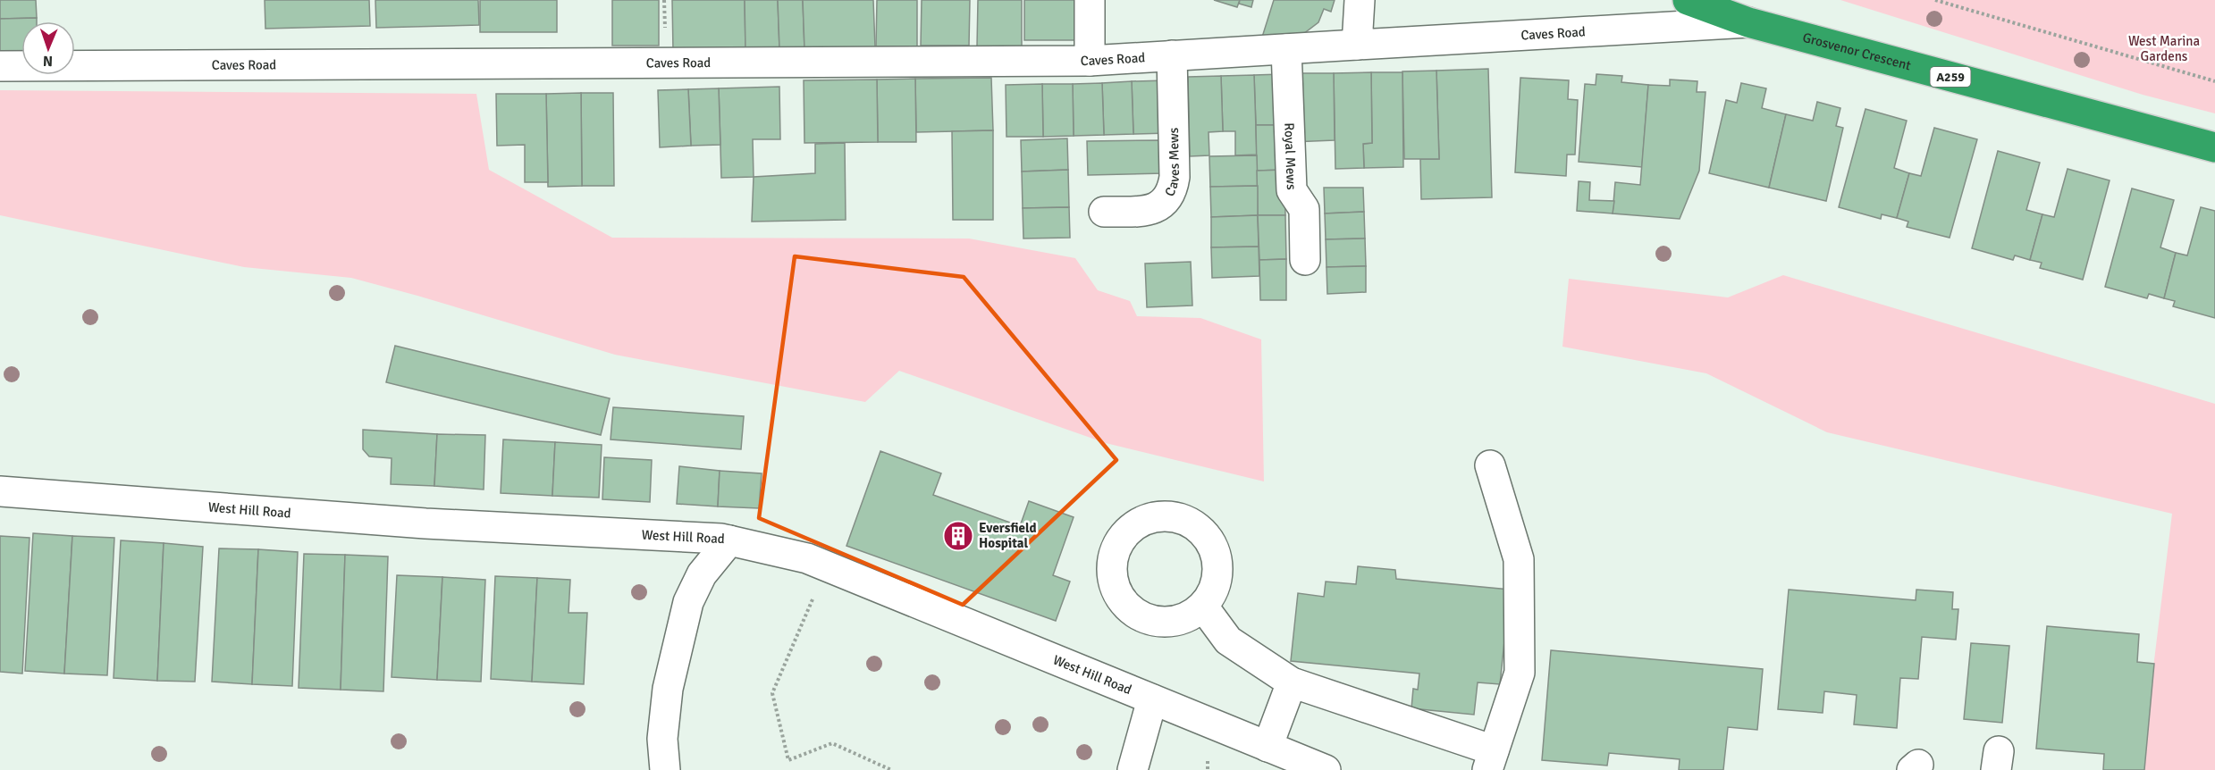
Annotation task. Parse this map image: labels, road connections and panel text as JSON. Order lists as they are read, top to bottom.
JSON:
{
  "streets": {
    "highway": ["Grosvenor Crescent", "A259"],
    "street": [
      "Caves Road",
      "Royal Mews",
      "Caves Mews",
      "West Hill Road"
    ]
  },
  "crossings": [
    ["Caves Road", "Grosvenor Crescent"],
    ["Caves Road", "Royal Mews"],
    ["Caves Road", "Caves Mews"]
  ],
  "parks": ["West Marina Gardens"],
  "places": {
    "building": ["Eversfield Hospital"]
  },
  "north": "bottom"
}
